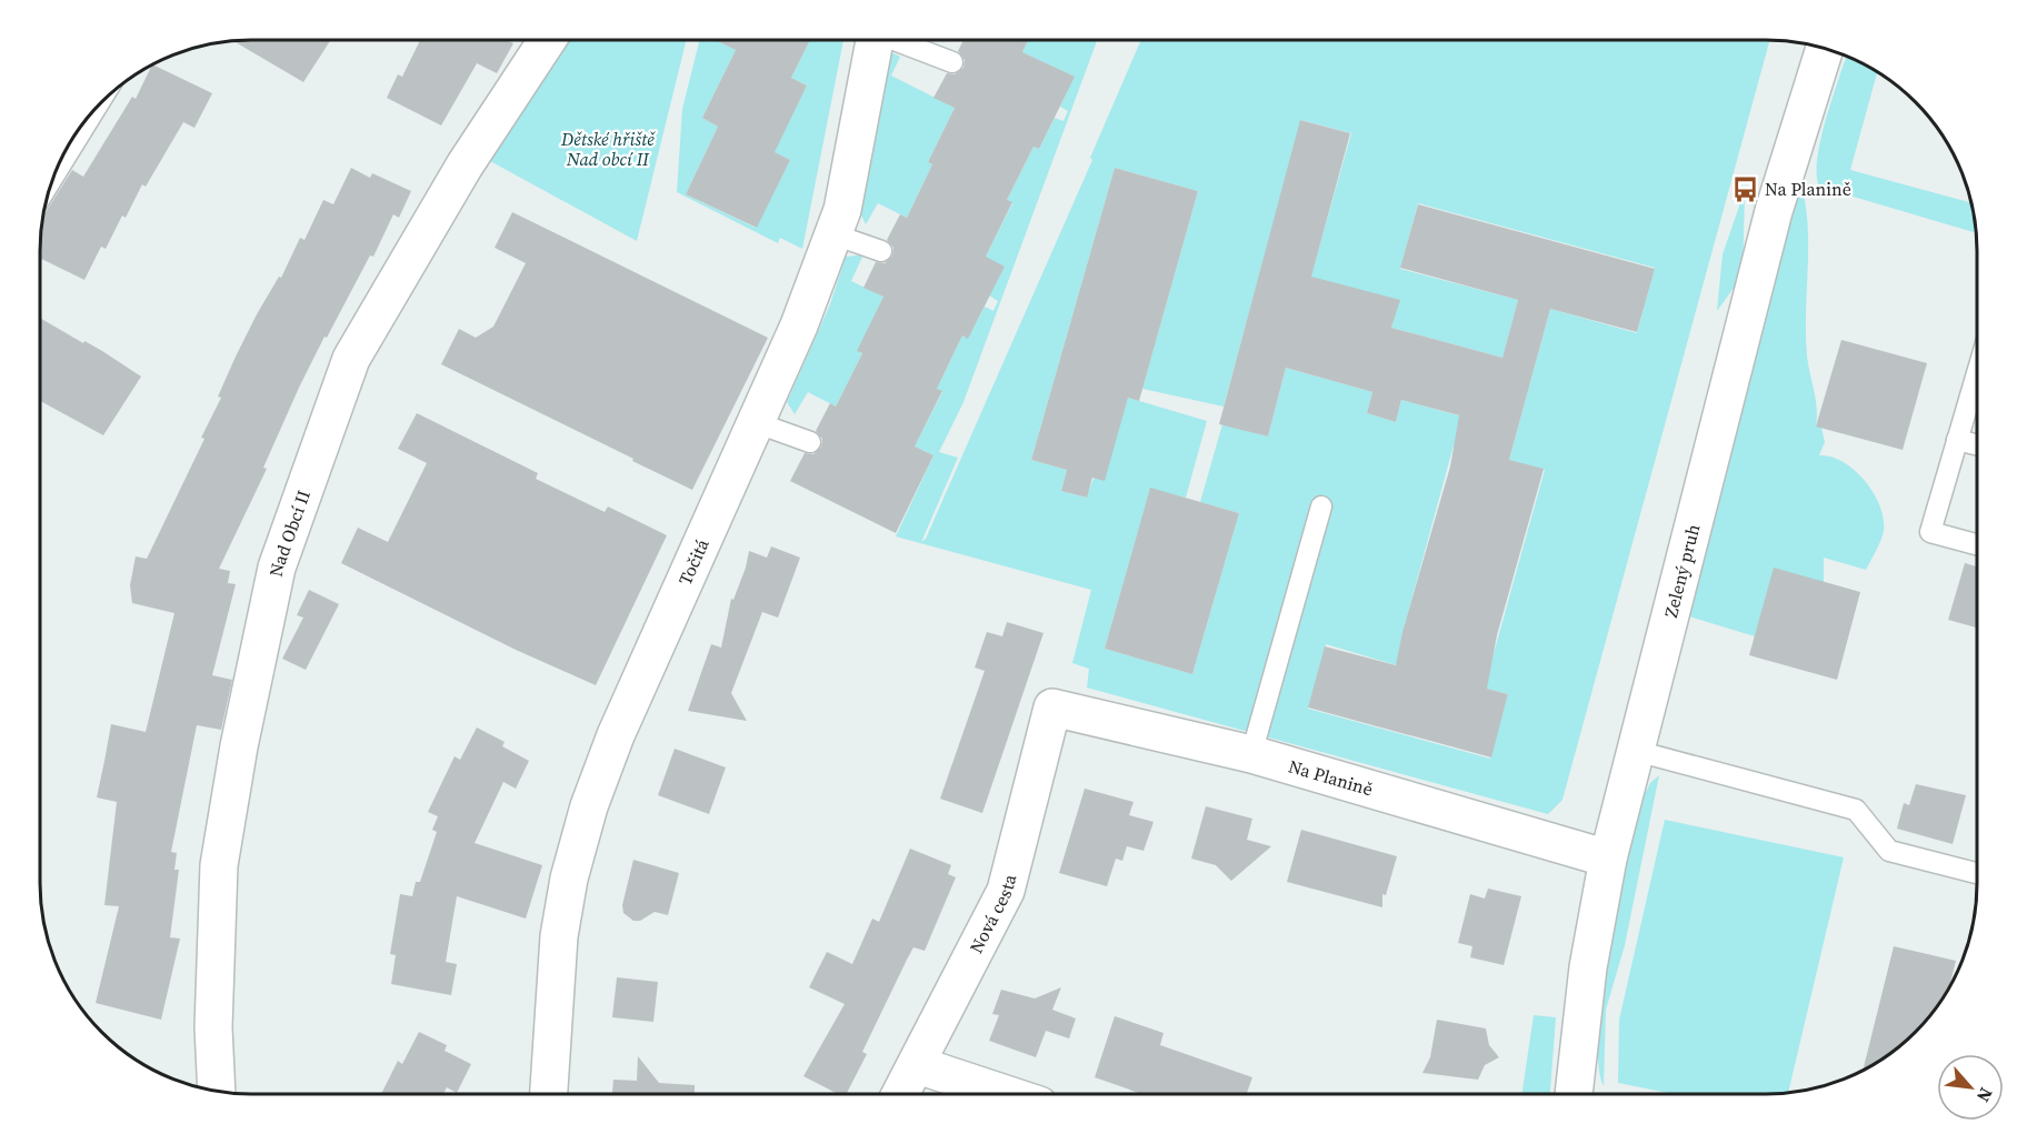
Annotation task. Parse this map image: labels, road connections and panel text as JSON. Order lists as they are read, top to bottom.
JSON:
{
  "streets": {
    "street": [
      "Nad Obcí II",
      "Točitá",
      "Zelený pruh",
      "Na Planině",
      "Nová cesta"
    ]
  },
  "crossings": [
    ["Zelený pruh", "Na Planině"],
    ["Na Planině", "Nová cesta"]
  ],
  "parks": ["Dětské hřiště Nad obcí II"],
  "places": {
    "bus stop": ["Na Planině"]
  },
  "north": "bottom right"
}
